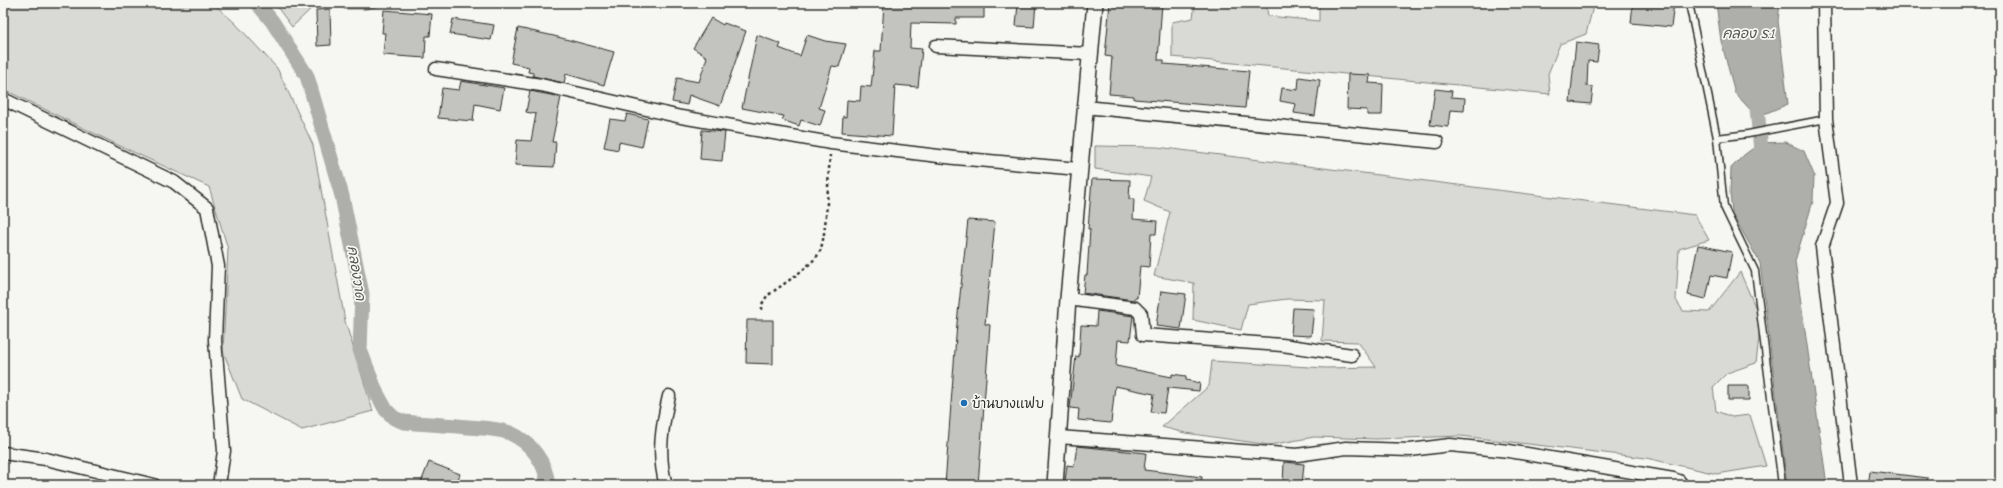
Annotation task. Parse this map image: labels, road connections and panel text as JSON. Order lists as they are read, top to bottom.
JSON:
{
  "water": ["คลอง ร.1", "คลองวาด"],
  "places": ["บ้านบางแฟบ"]
}
